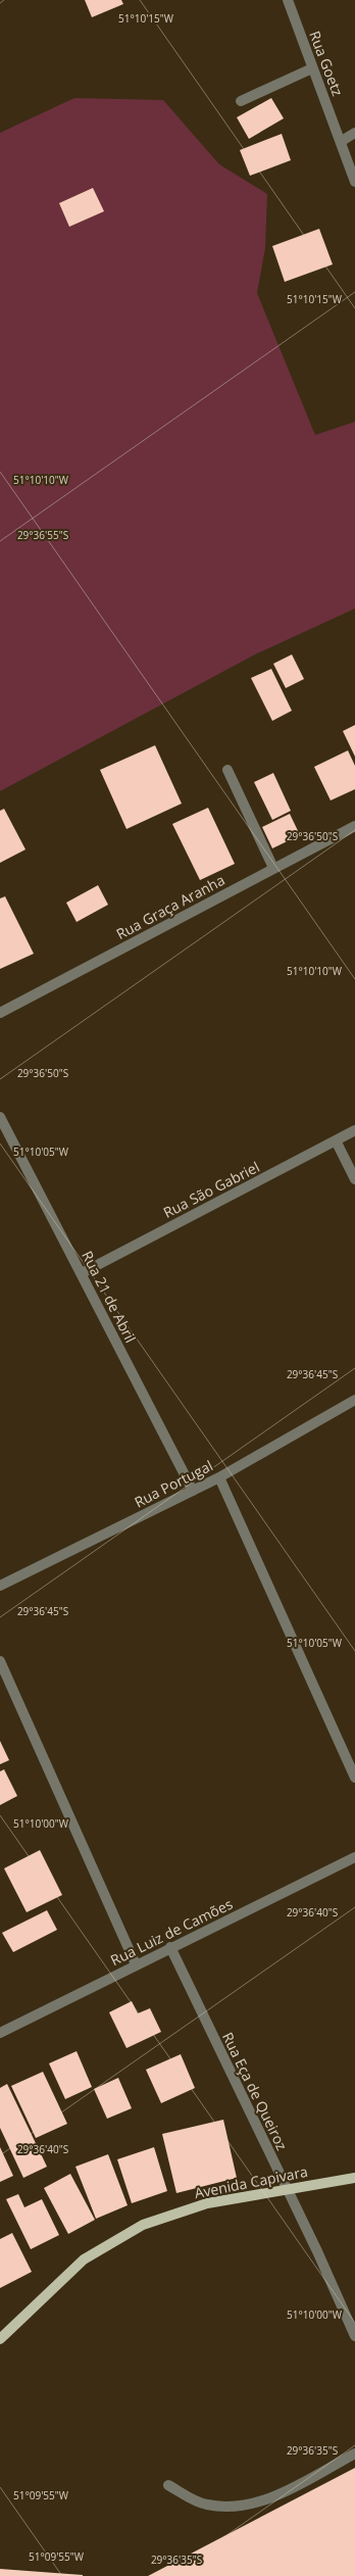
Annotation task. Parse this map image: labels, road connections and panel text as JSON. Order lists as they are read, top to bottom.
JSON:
{
  "streets": {
    "main road": ["Avenida Capivara"],
    "street": [
      "Rua Goetz",
      "Rua Graça Aranha",
      "Rua São Gabriel",
      "Rua 21 de Abril",
      "Rua Portugal",
      "Rua Luiz de Camões",
      "Rua Eça de Queiroz"
    ]
  },
  "crossings": [
    ["Rua São Gabriel", "Rua 21 de Abril"],
    ["Rua 21 de Abril", "Rua Portugal"],
    ["Rua Luiz de Camões", "Rua Eça de Queiroz"],
    ["Rua Eça de Queiroz", "Avenida Capivara"]
  ],
  "coordinates": [
    "51°10'15\"W",
    "51°10'10\"W",
    "29°36'55\"S",
    "29°36'50\"S",
    "51°10'05\"W",
    "29°36'45\"S",
    "51°10'00\"W",
    "29°36'40\"S",
    "29°36'35\"S",
    "51°09'55\"W"
  ]
}
